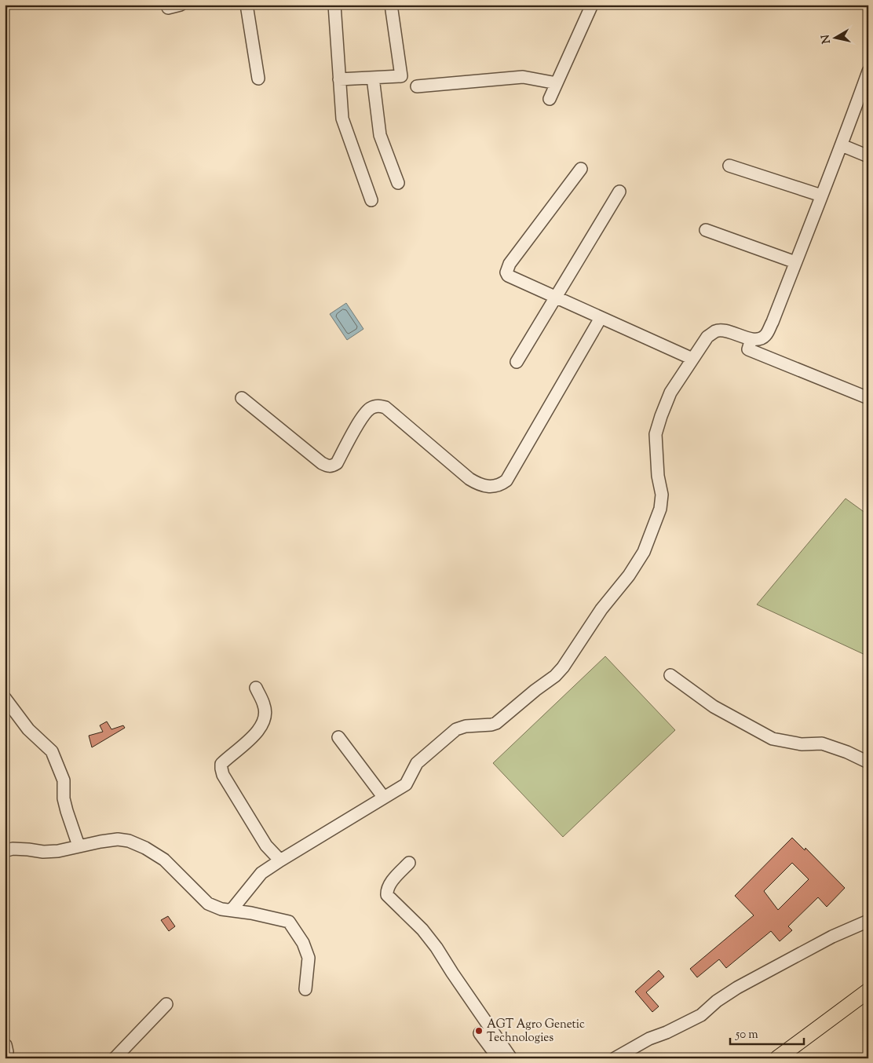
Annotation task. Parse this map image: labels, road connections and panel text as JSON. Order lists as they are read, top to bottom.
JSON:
{
  "places": ["AGT Agro Genetic Technologies"],
  "scale_bar": "50 m",
  "north": "left"
}
